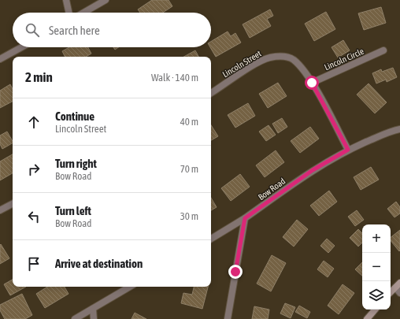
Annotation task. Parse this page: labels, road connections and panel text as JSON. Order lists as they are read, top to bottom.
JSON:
{
  "streets": {
    "street": ["Lincoln Circle", "Lincoln Street", "Bow Road"]
  },
  "crossings": [
    ["Lincoln Circle", "Lincoln Street"],
    ["Lincoln Street", "Bow Road"]
  ],
  "page": {
    "search": "Search here",
    "heading": ["2 min", "Walk · 140 m"],
    "list": [
      ["Continue", "Lincoln Street", "40 m"],
      ["Turn right", "Bow Road", "70 m"],
      ["Turn left", "Bow Road", "30 m"],
      "Arrive at destination"
    ],
    "map_buttons": ["+", "−"]
  }
}
